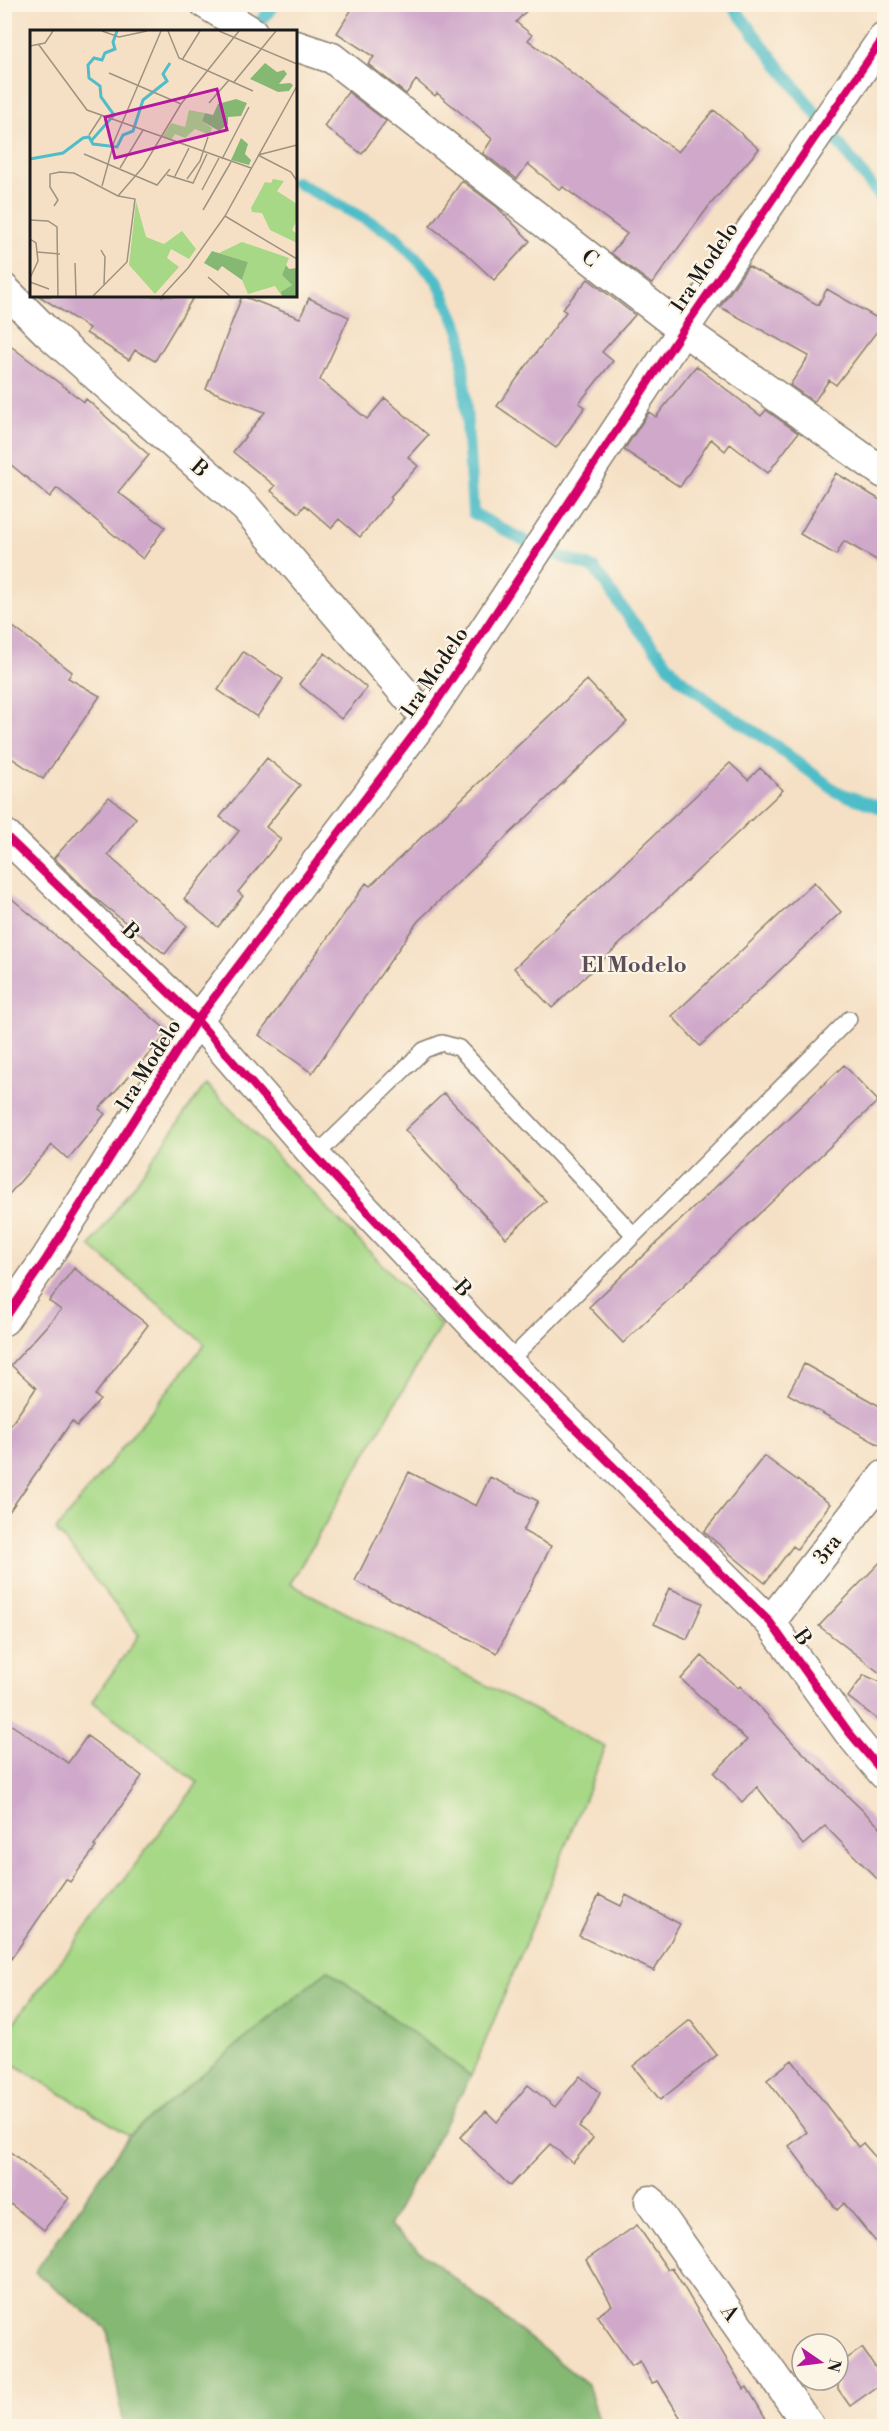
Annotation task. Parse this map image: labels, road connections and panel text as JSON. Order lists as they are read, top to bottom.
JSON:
{
  "streets": {
    "street": [
      "C",
      "1ra Modelo",
      "B",
      "3ra",
      "A"
    ]
  },
  "crossings": [
    ["C", "1ra Modelo"],
    ["1ra Modelo", "B"],
    ["B", "3ra"]
  ],
  "districts": ["El Modelo"],
  "north": "right"
}
